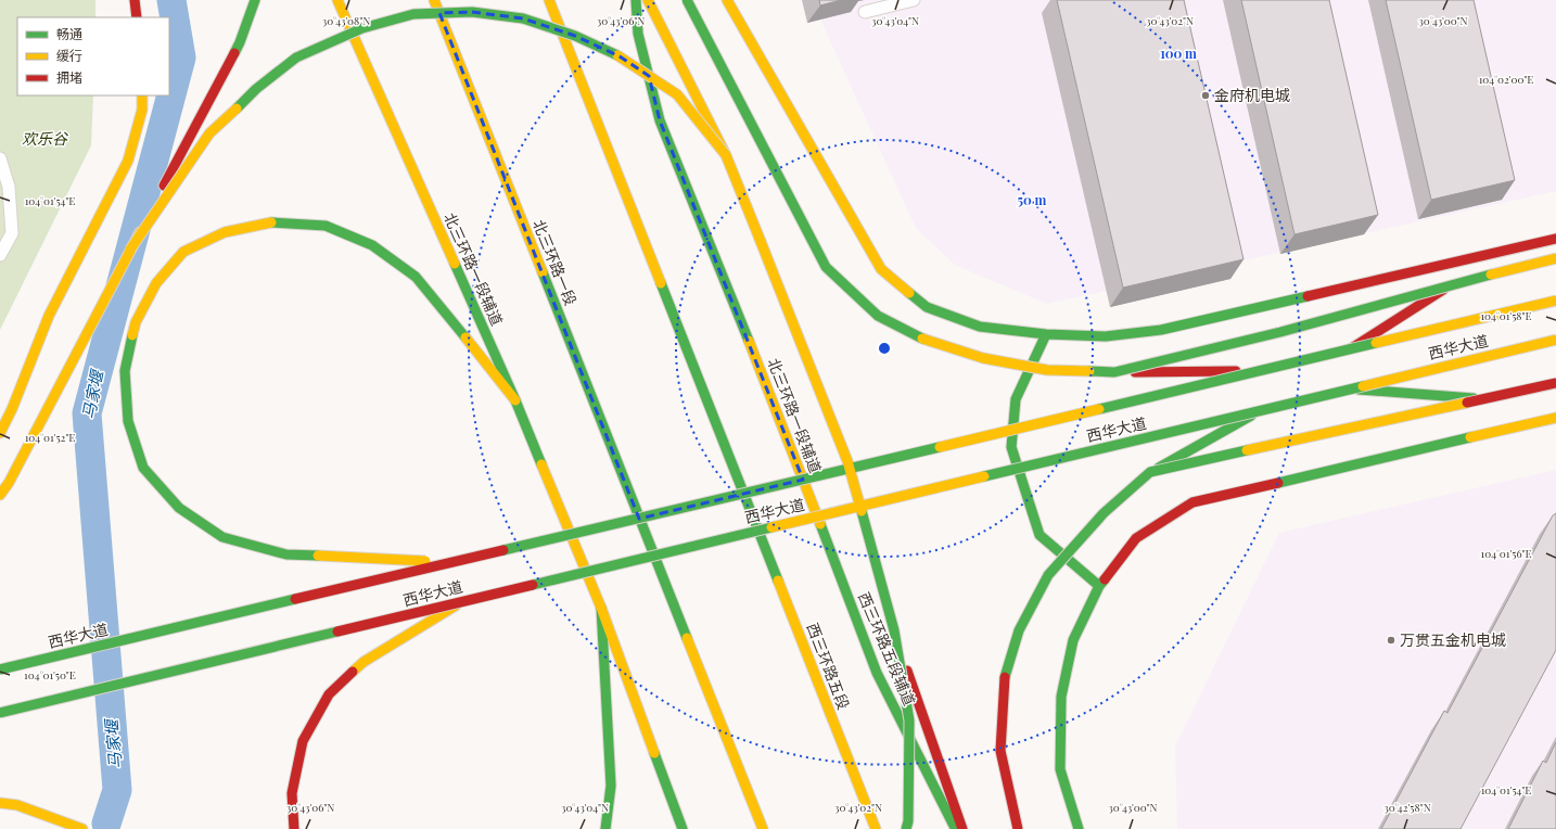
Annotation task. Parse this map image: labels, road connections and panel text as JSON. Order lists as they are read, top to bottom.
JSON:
{
  "streets": {
    "main road": [
      "北三环路一段",
      "北三环路一段辅道",
      "西华大道",
      "西三环路五段辅道",
      "西三环路五段"
    ]
  },
  "crossings": [
    ["北三环路一段辅道", "西三环路五段辅道"]
  ],
  "water": ["马家堰"],
  "parks": ["欢乐谷"],
  "places": ["金府机电城", "万贯五金机电城"],
  "legend": ["畅通", "缓行", "拥堵"],
  "coordinates": [
    "30°43'08\"N",
    "30°43'06\"N",
    "30°43'04\"N",
    "30°43'02\"N",
    "30°43'00\"N",
    "104°02'00\"E",
    "104°01'54\"E",
    "104°01'58\"E",
    "104°01'52\"E",
    "104°01'56\"E",
    "104°01'50\"E",
    "30°42'58\"N"
  ],
  "rings": ["100 m", "50 m"]
}
